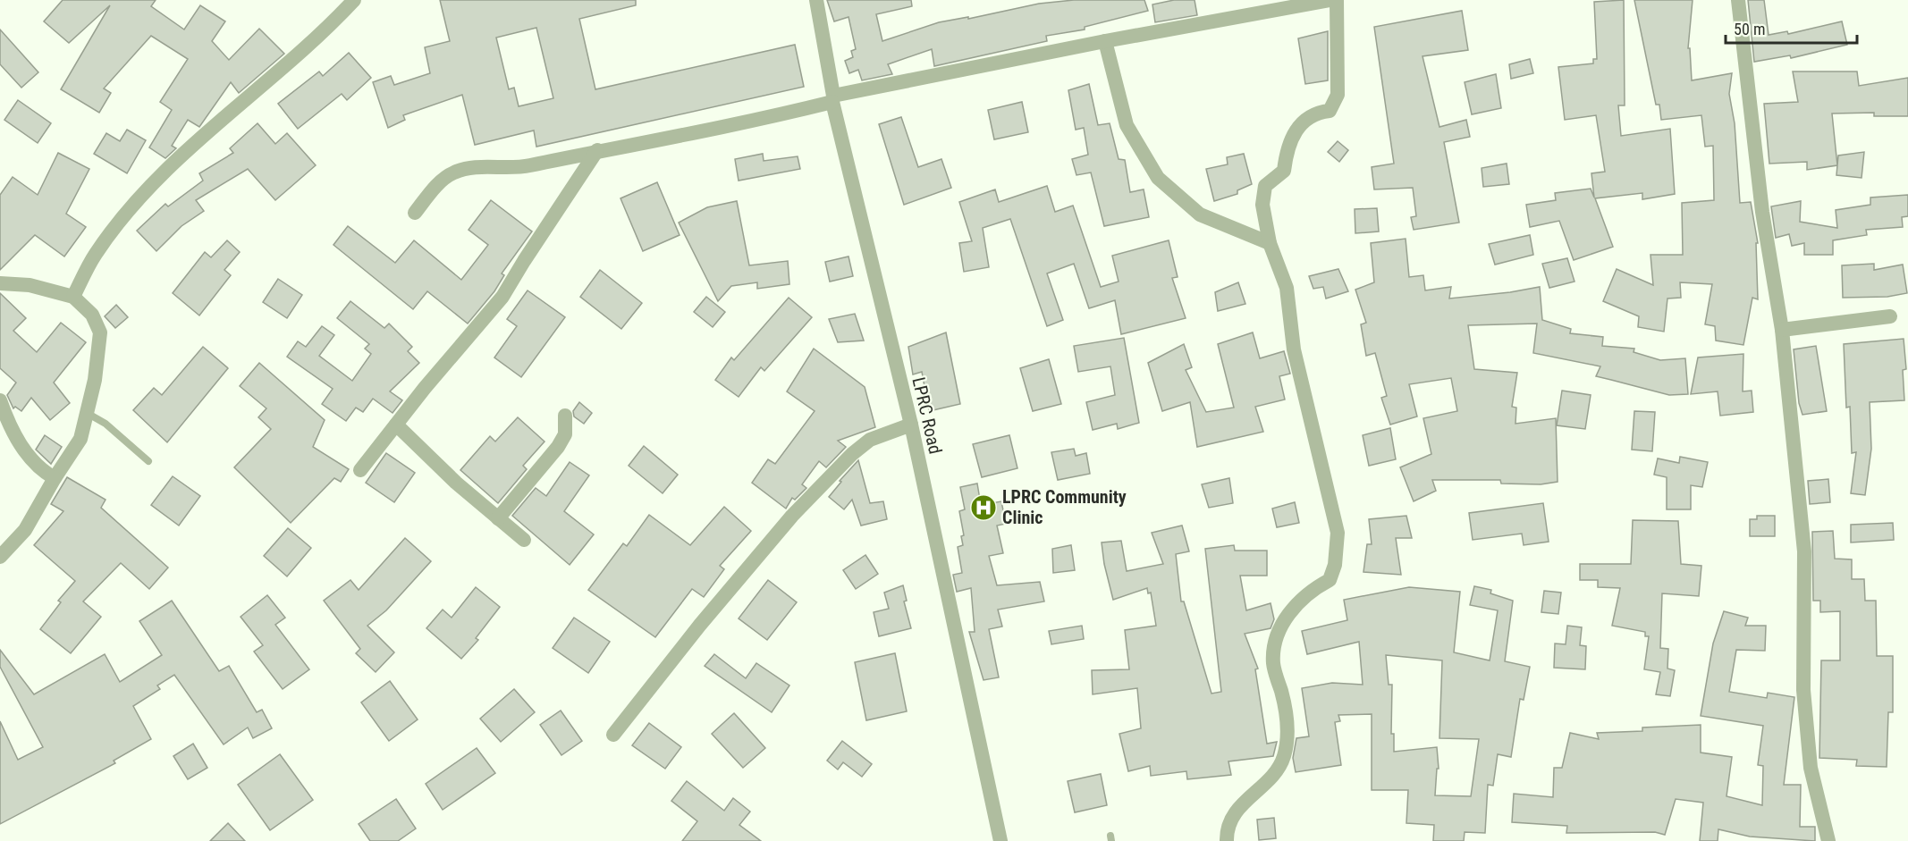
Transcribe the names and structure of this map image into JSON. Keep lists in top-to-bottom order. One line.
{"streets":{"street":["LPRC Road"]},"places":{"hospital":["LPRC Community Clinic"]},"scale_bar":"50 m"}
